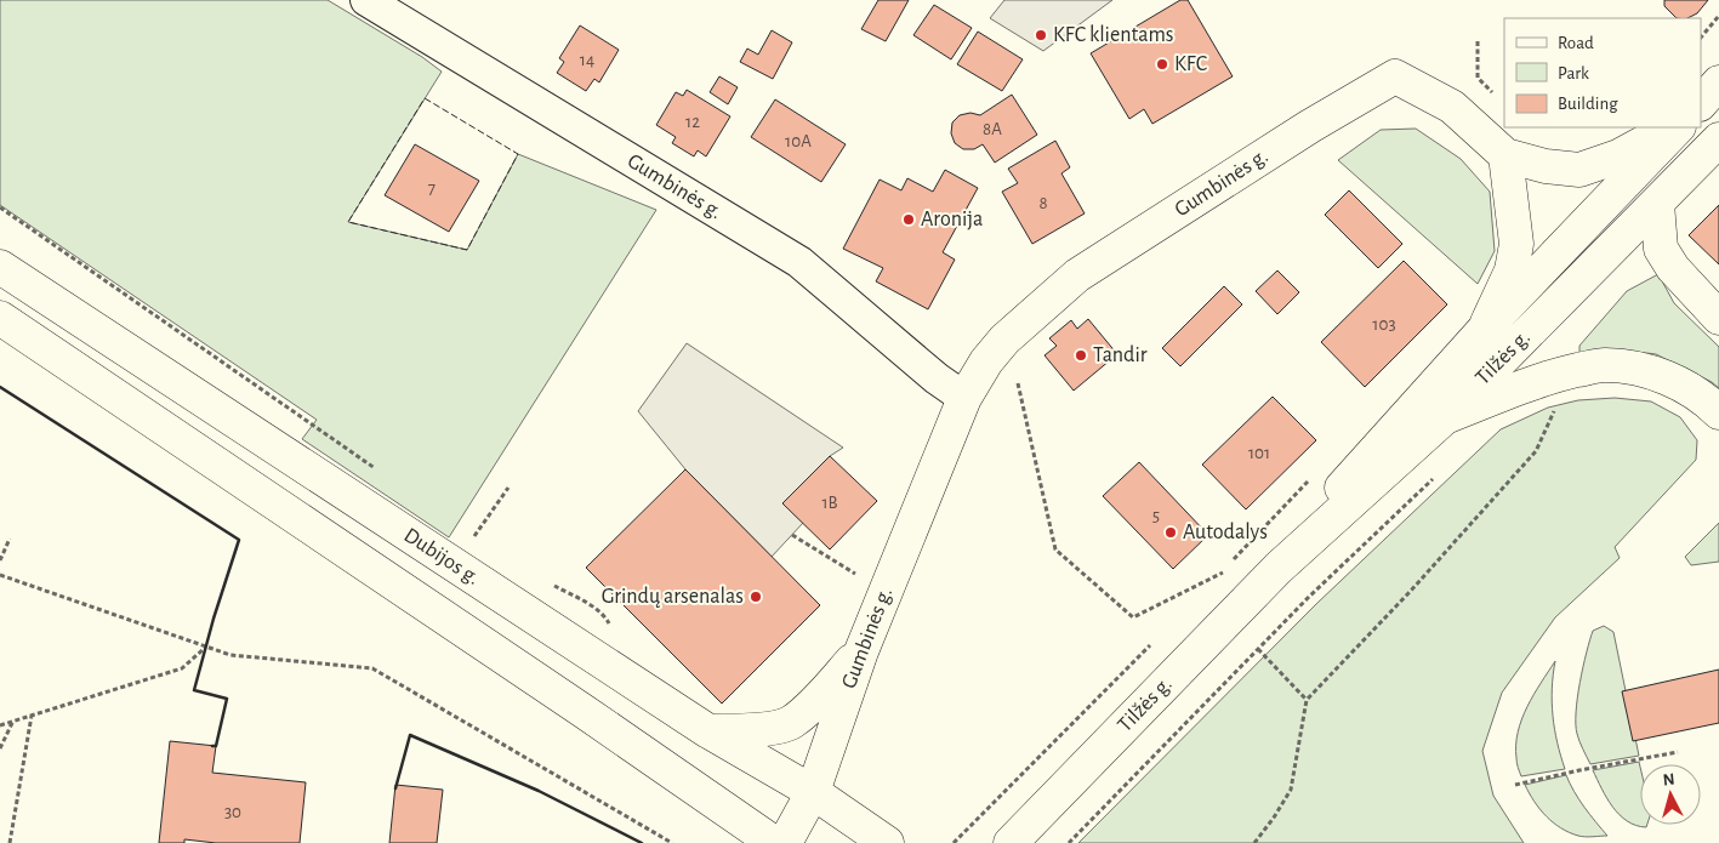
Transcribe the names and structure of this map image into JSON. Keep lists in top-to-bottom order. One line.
{"streets":{"main road":["Gumbinės g.","Tilžės g.","Dubijos g."]},"crossings":[["Gumbinės g.","Dubijos g."]],"places":["KFC klientams","KFC","Aronija","Tandir","Autodalys","Grindų arsenalas"],"house_numbers":["14","12","8A","10A","7","8","103","101","1B","5","30"],"legend":["Road","Park","Building"],"north":"top"}
